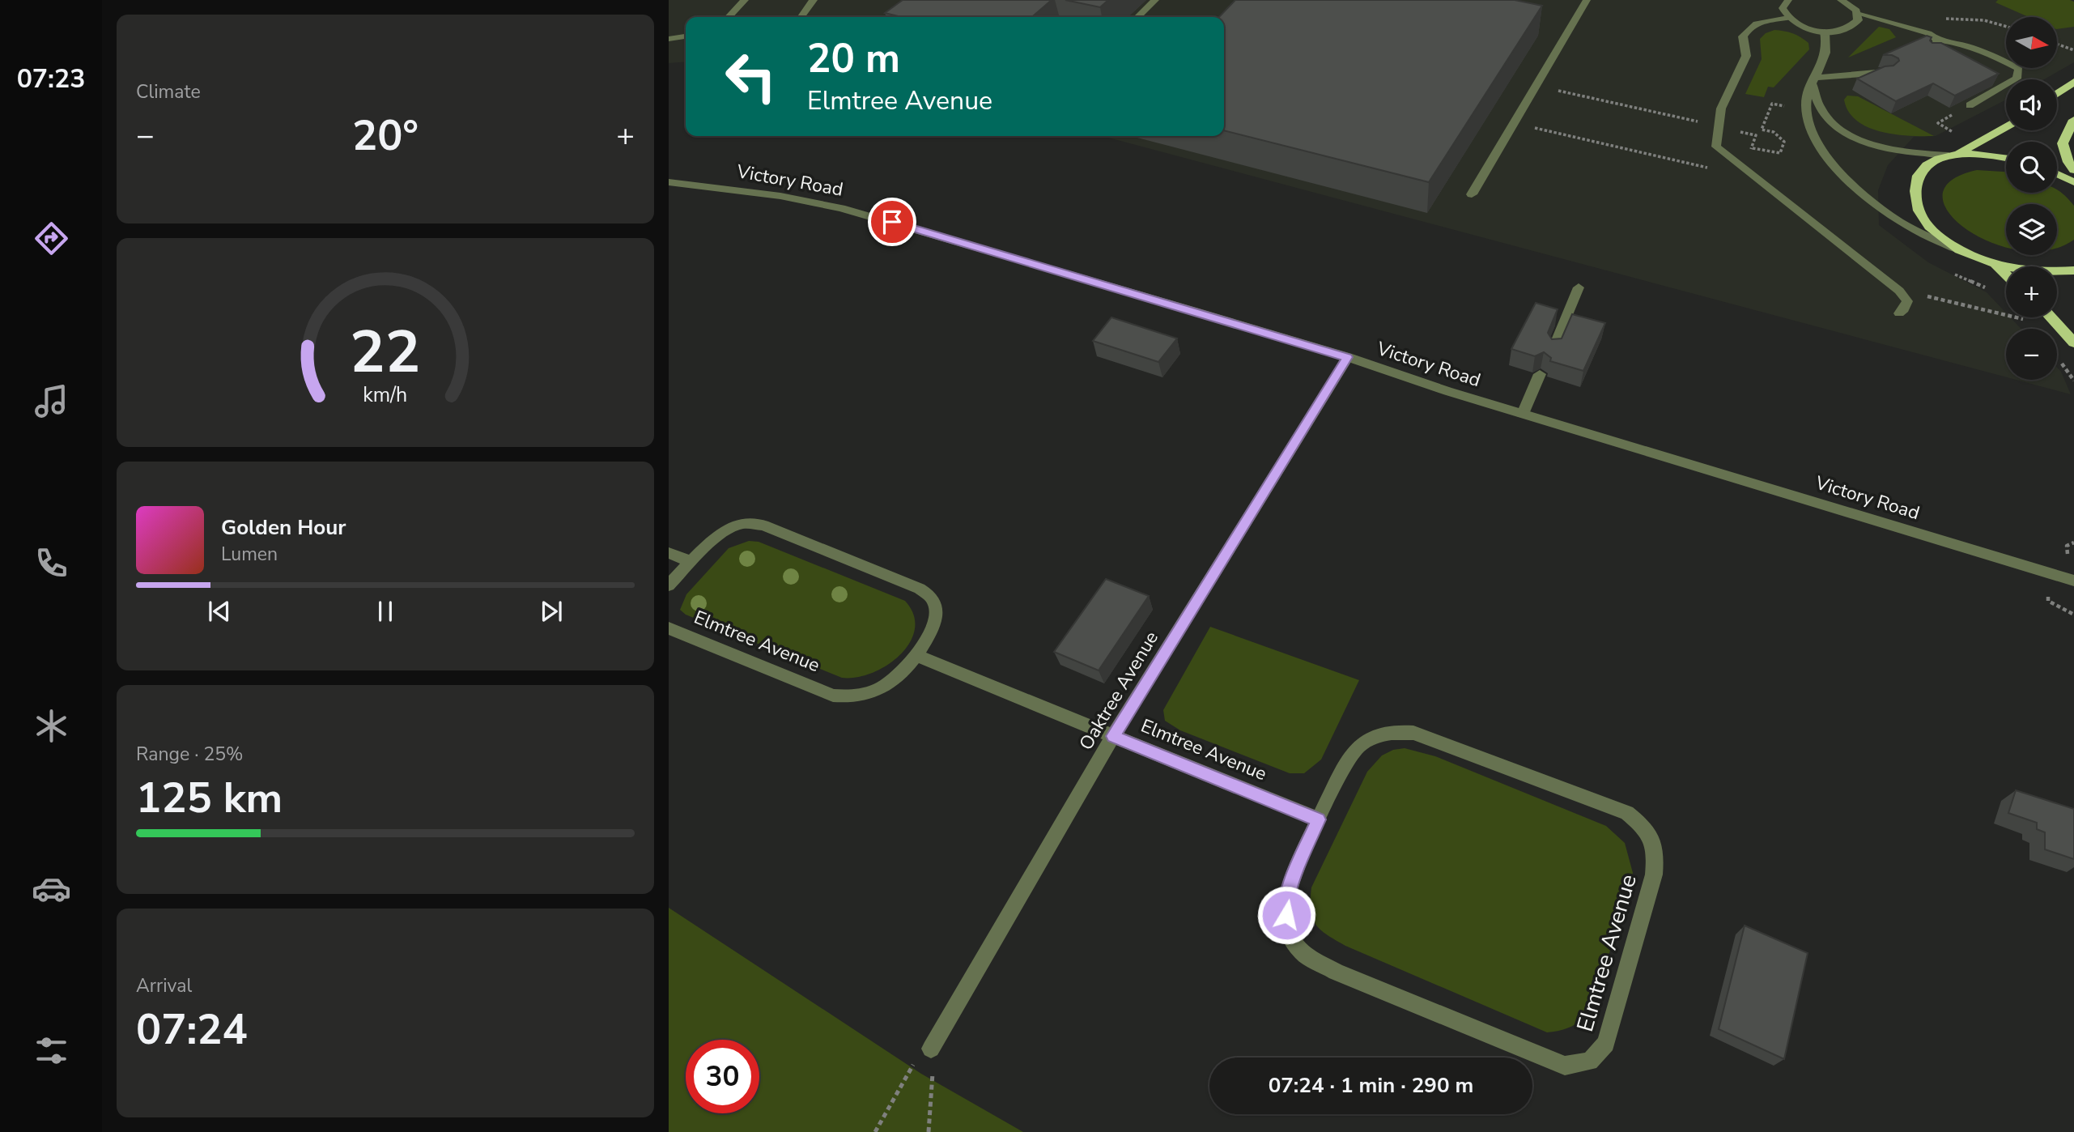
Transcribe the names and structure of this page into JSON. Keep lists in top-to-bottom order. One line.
{"streets":{"street":["Victory Road","Elmtree Avenue","Oaktree Avenue"]},"crossings":[["Victory Road","Oaktree Avenue"],["Elmtree Avenue","Oaktree Avenue"]],"north":"right","page":{"tabs":"07:23","tile":["Climate",["Range · 25%","125 km"],["Arrival","07:24"]],"map_buttons":["+","−"],"turn":["20 m","Elmtree Avenue"],"heat":["−","20°","+"],"song":["Golden Hour","Lumen"],"limit":"30","trip":"07:24 · 1 min · 290 m","gauge":["22","km/h"]}}
